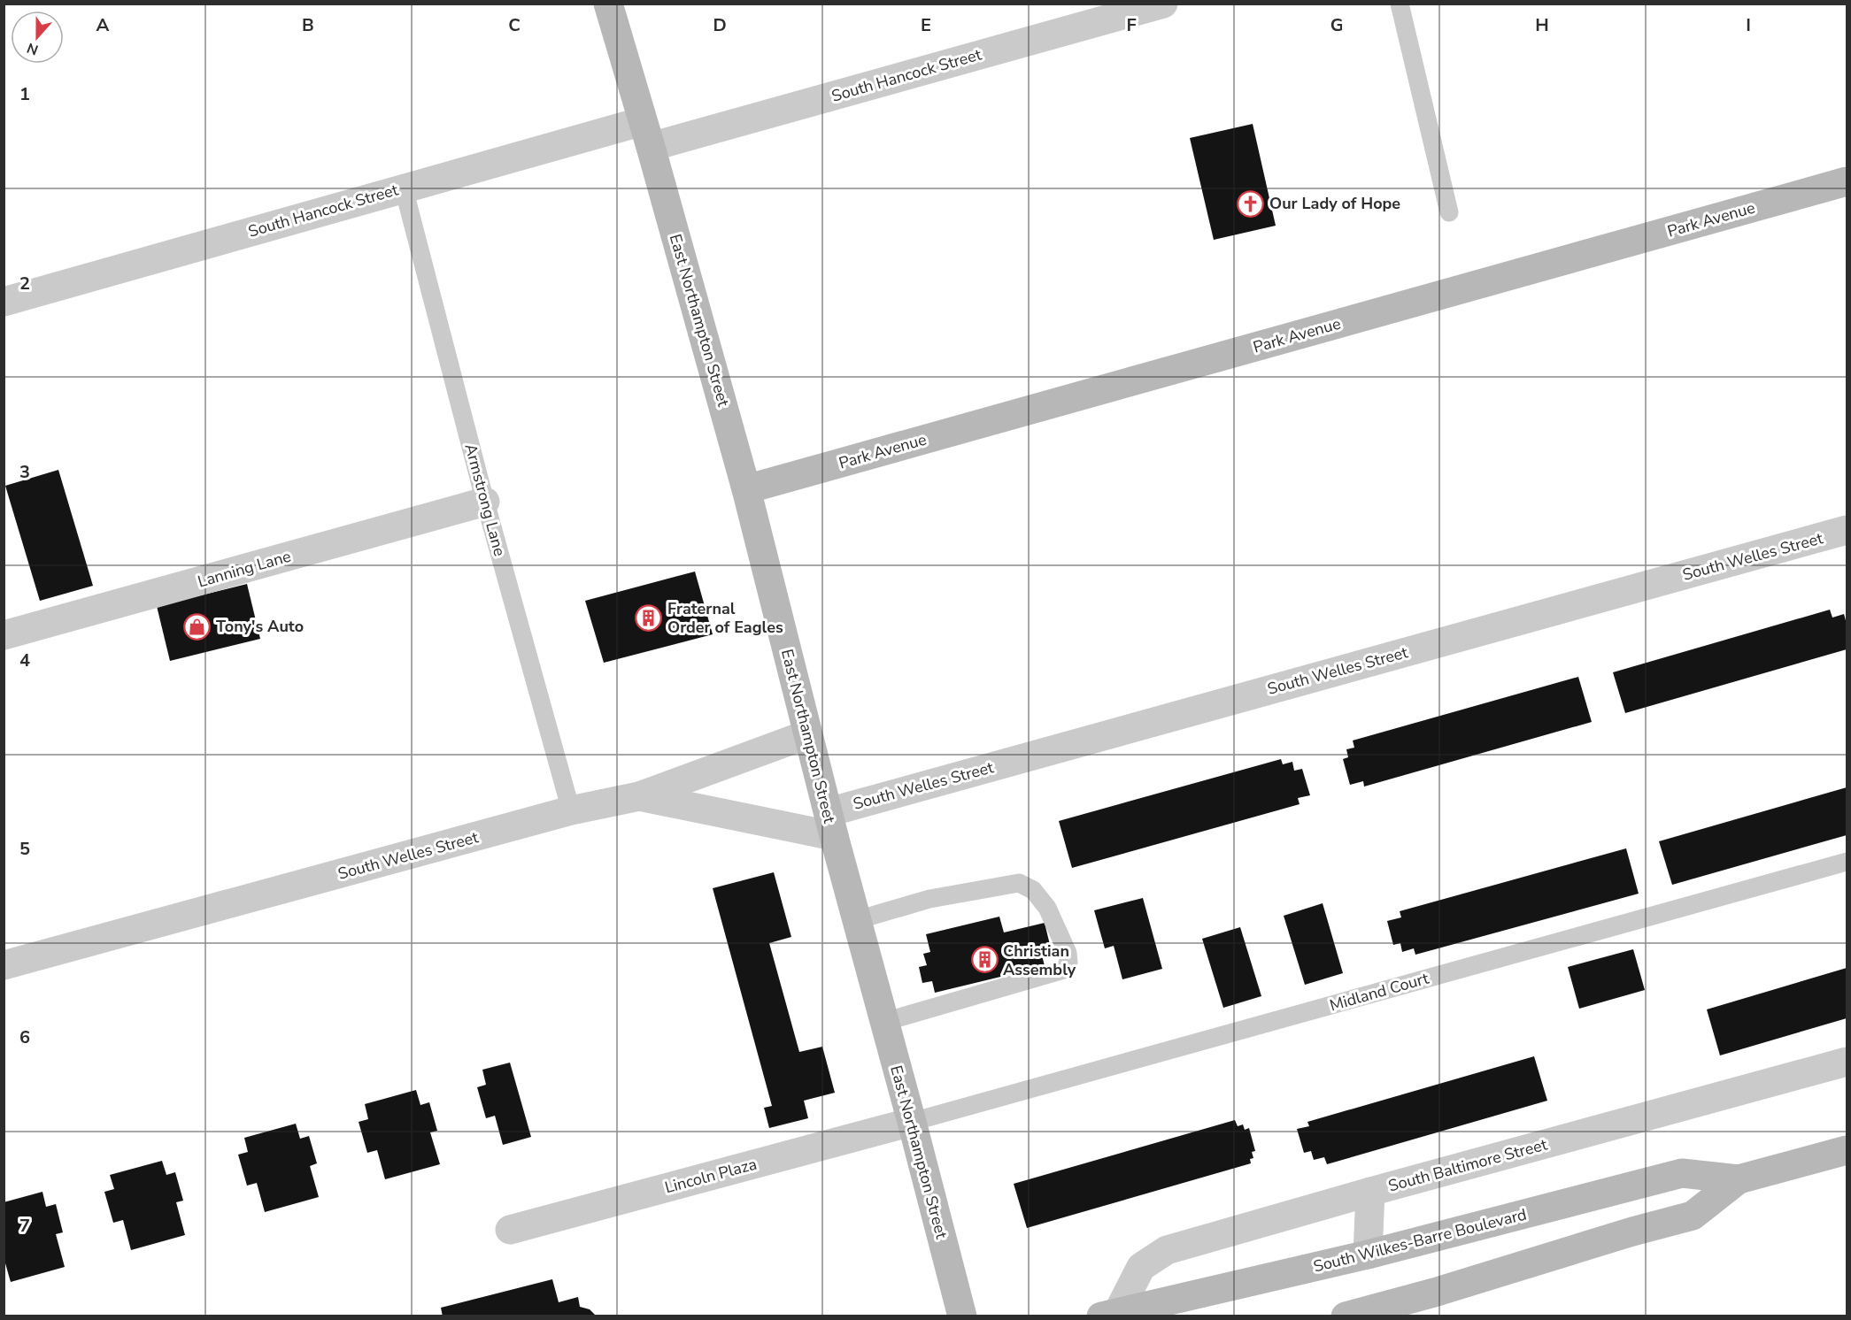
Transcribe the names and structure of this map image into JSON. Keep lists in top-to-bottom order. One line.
{"streets":{"main road":["Park Avenue","East Northampton Street","South Wilkes-Barre Boulevard"],"street":["South Hancock Street","South Welles Street","Lanning Lane","South Baltimore Street","Lincoln Plaza"],"lane":["Armstrong Lane","Midland Court"]},"crossings":[["South Hancock Street","East Northampton Street"],["South Hancock Street","Armstrong Lane"],["Park Avenue","East Northampton Street"],["East Northampton Street","South Welles Street"],["East Northampton Street","Midland Court"],["East Northampton Street","Lincoln Plaza"],["Armstrong Lane","South Welles Street"],["Armstrong Lane","Lanning Lane"],["Midland Court","Lincoln Plaza"],["South Baltimore Street","South Wilkes-Barre Boulevard"]],"places":{"church":["Our Lady of Hope"],"building":["Fraternal Order of Eagles","Christian Assembly"],"shop":["Tony's Auto"]},"north":"bottom","grid":{"columns":["A","B","C","D","E","F","G","H","I"],"rows":["1","2","3","4","5","6","7"]}}
